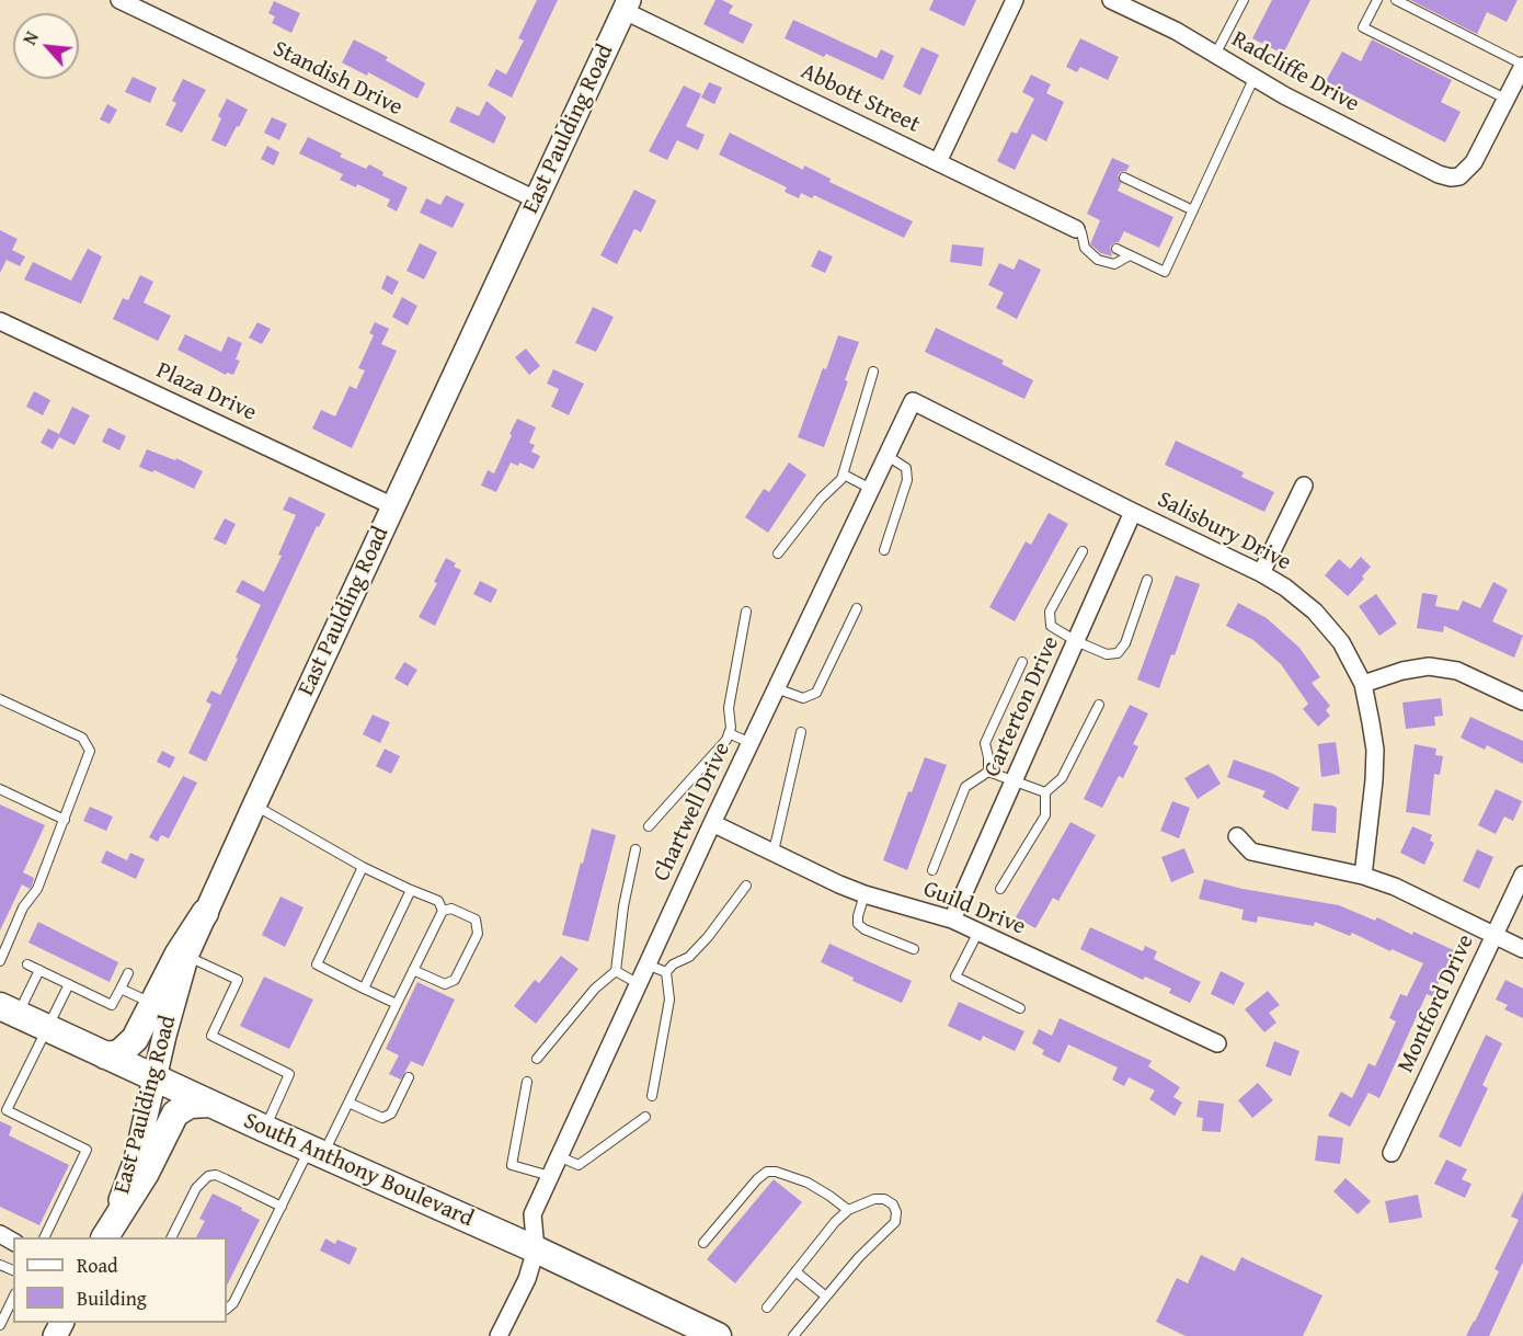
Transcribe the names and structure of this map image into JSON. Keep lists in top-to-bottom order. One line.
{"streets":{"main road":["East Paulding Road","South Anthony Boulevard"],"street":["Radcliffe Drive","Standish Drive","Abbott Street","Plaza Drive","Salisbury Drive","Carterton Drive","Chartwell Drive","Guild Drive","Montford Drive"]},"crossings":[["Standish Drive","East Paulding Road"],["Abbott Street","East Paulding Road"],["East Paulding Road","Plaza Drive"],["East Paulding Road","South Anthony Boulevard"],["Salisbury Drive","Carterton Drive"],["Salisbury Drive","Chartwell Drive"],["Carterton Drive","Guild Drive"],["Chartwell Drive","Guild Drive"],["Chartwell Drive","South Anthony Boulevard"]],"legend":["Road","Building"],"north":"top left"}
